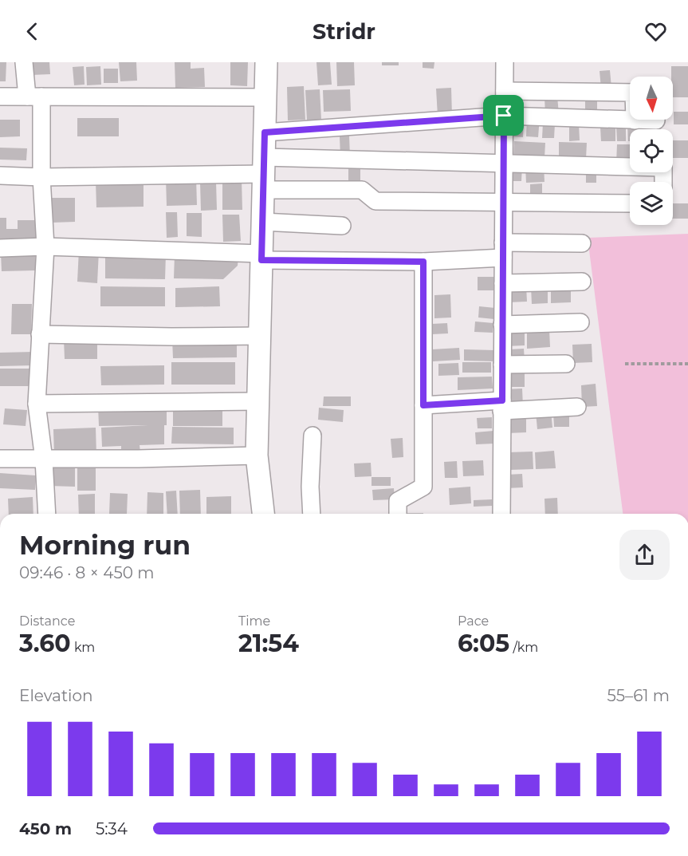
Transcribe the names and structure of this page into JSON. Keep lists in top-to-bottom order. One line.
{"north":"bottom","page":{"header":"Stridr","heading":["Morning run","09:46 · 8 × 450 m"],"stats":[["Distance","3.60 km"],["Time","21:54"],["Pace","6:05 /km"]],"chart":["Elevation","55–61 m"],"list":[{"name":"450 m","note":"5:34"}]}}
